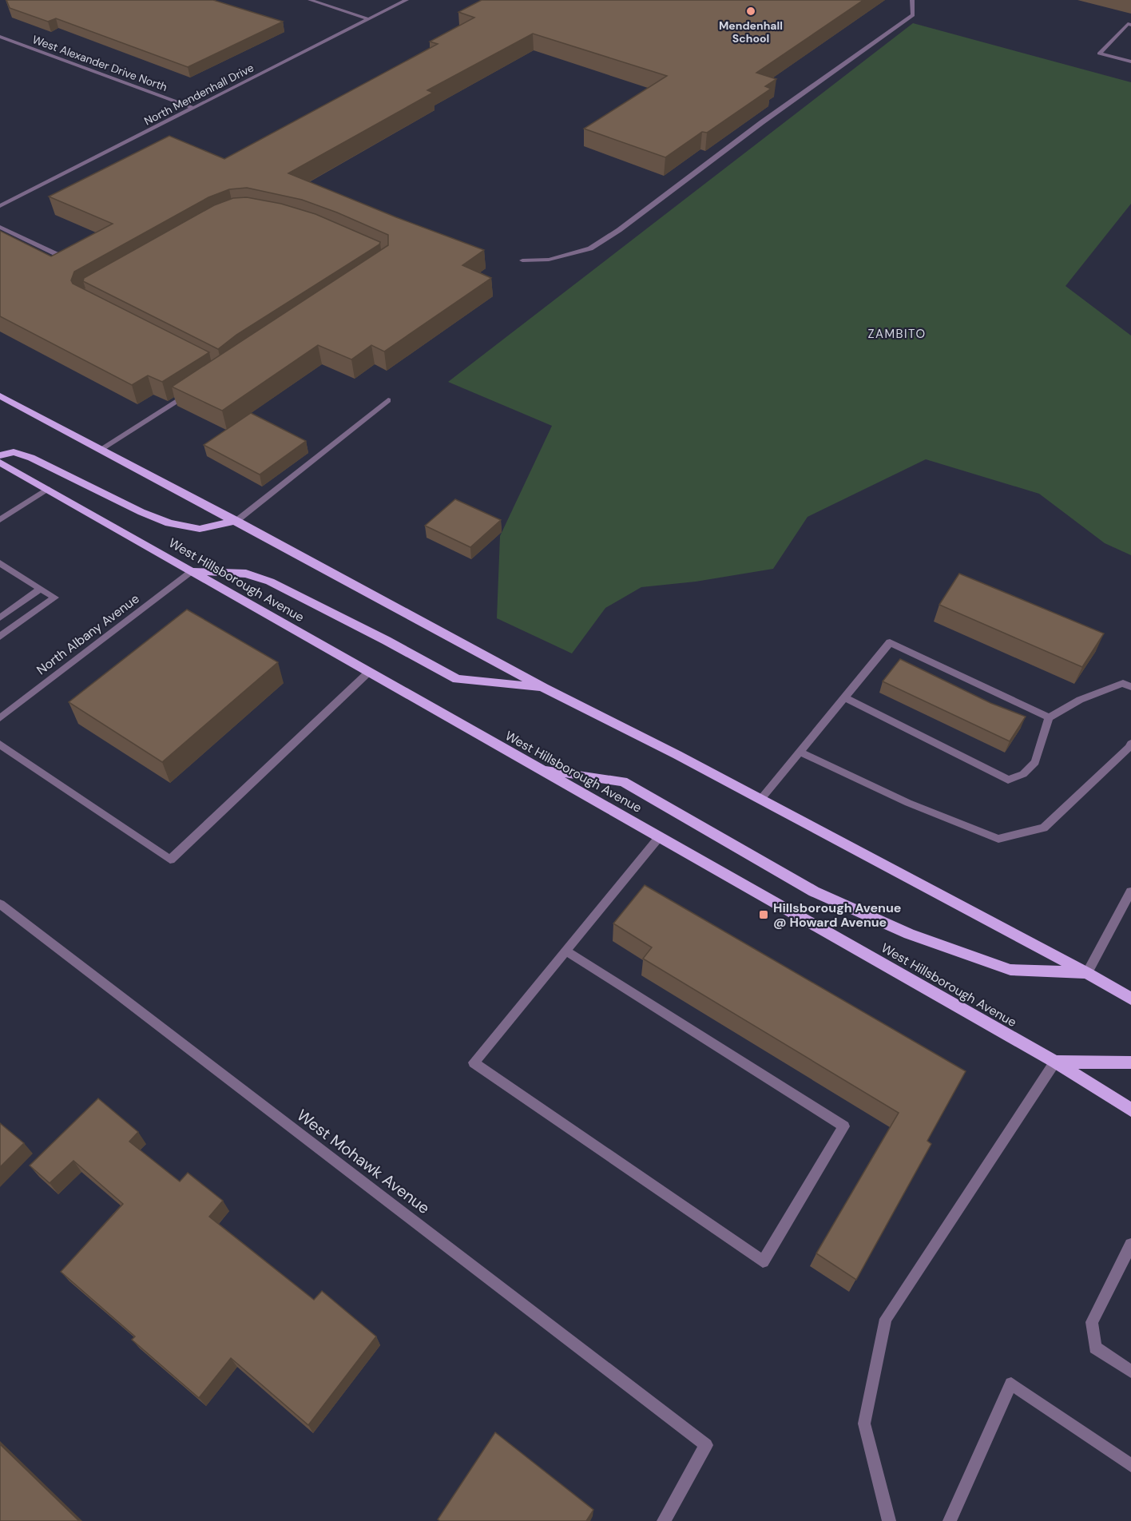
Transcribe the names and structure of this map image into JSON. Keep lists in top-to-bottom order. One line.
{"streets":{"main road":["West Hillsborough Avenue"],"street":["West Alexander Drive North","North Mendenhall Drive","North Albany Avenue","West Mohawk Avenue"]},"crossings":[["West Alexander Drive North","North Mendenhall Drive"],["West Hillsborough Avenue","North Albany Avenue"]],"districts":["ZAMBITO"],"places":{"other":["Mendenhall School"],"transit":["Hillsborough Avenue @ Howard Avenue"]}}
